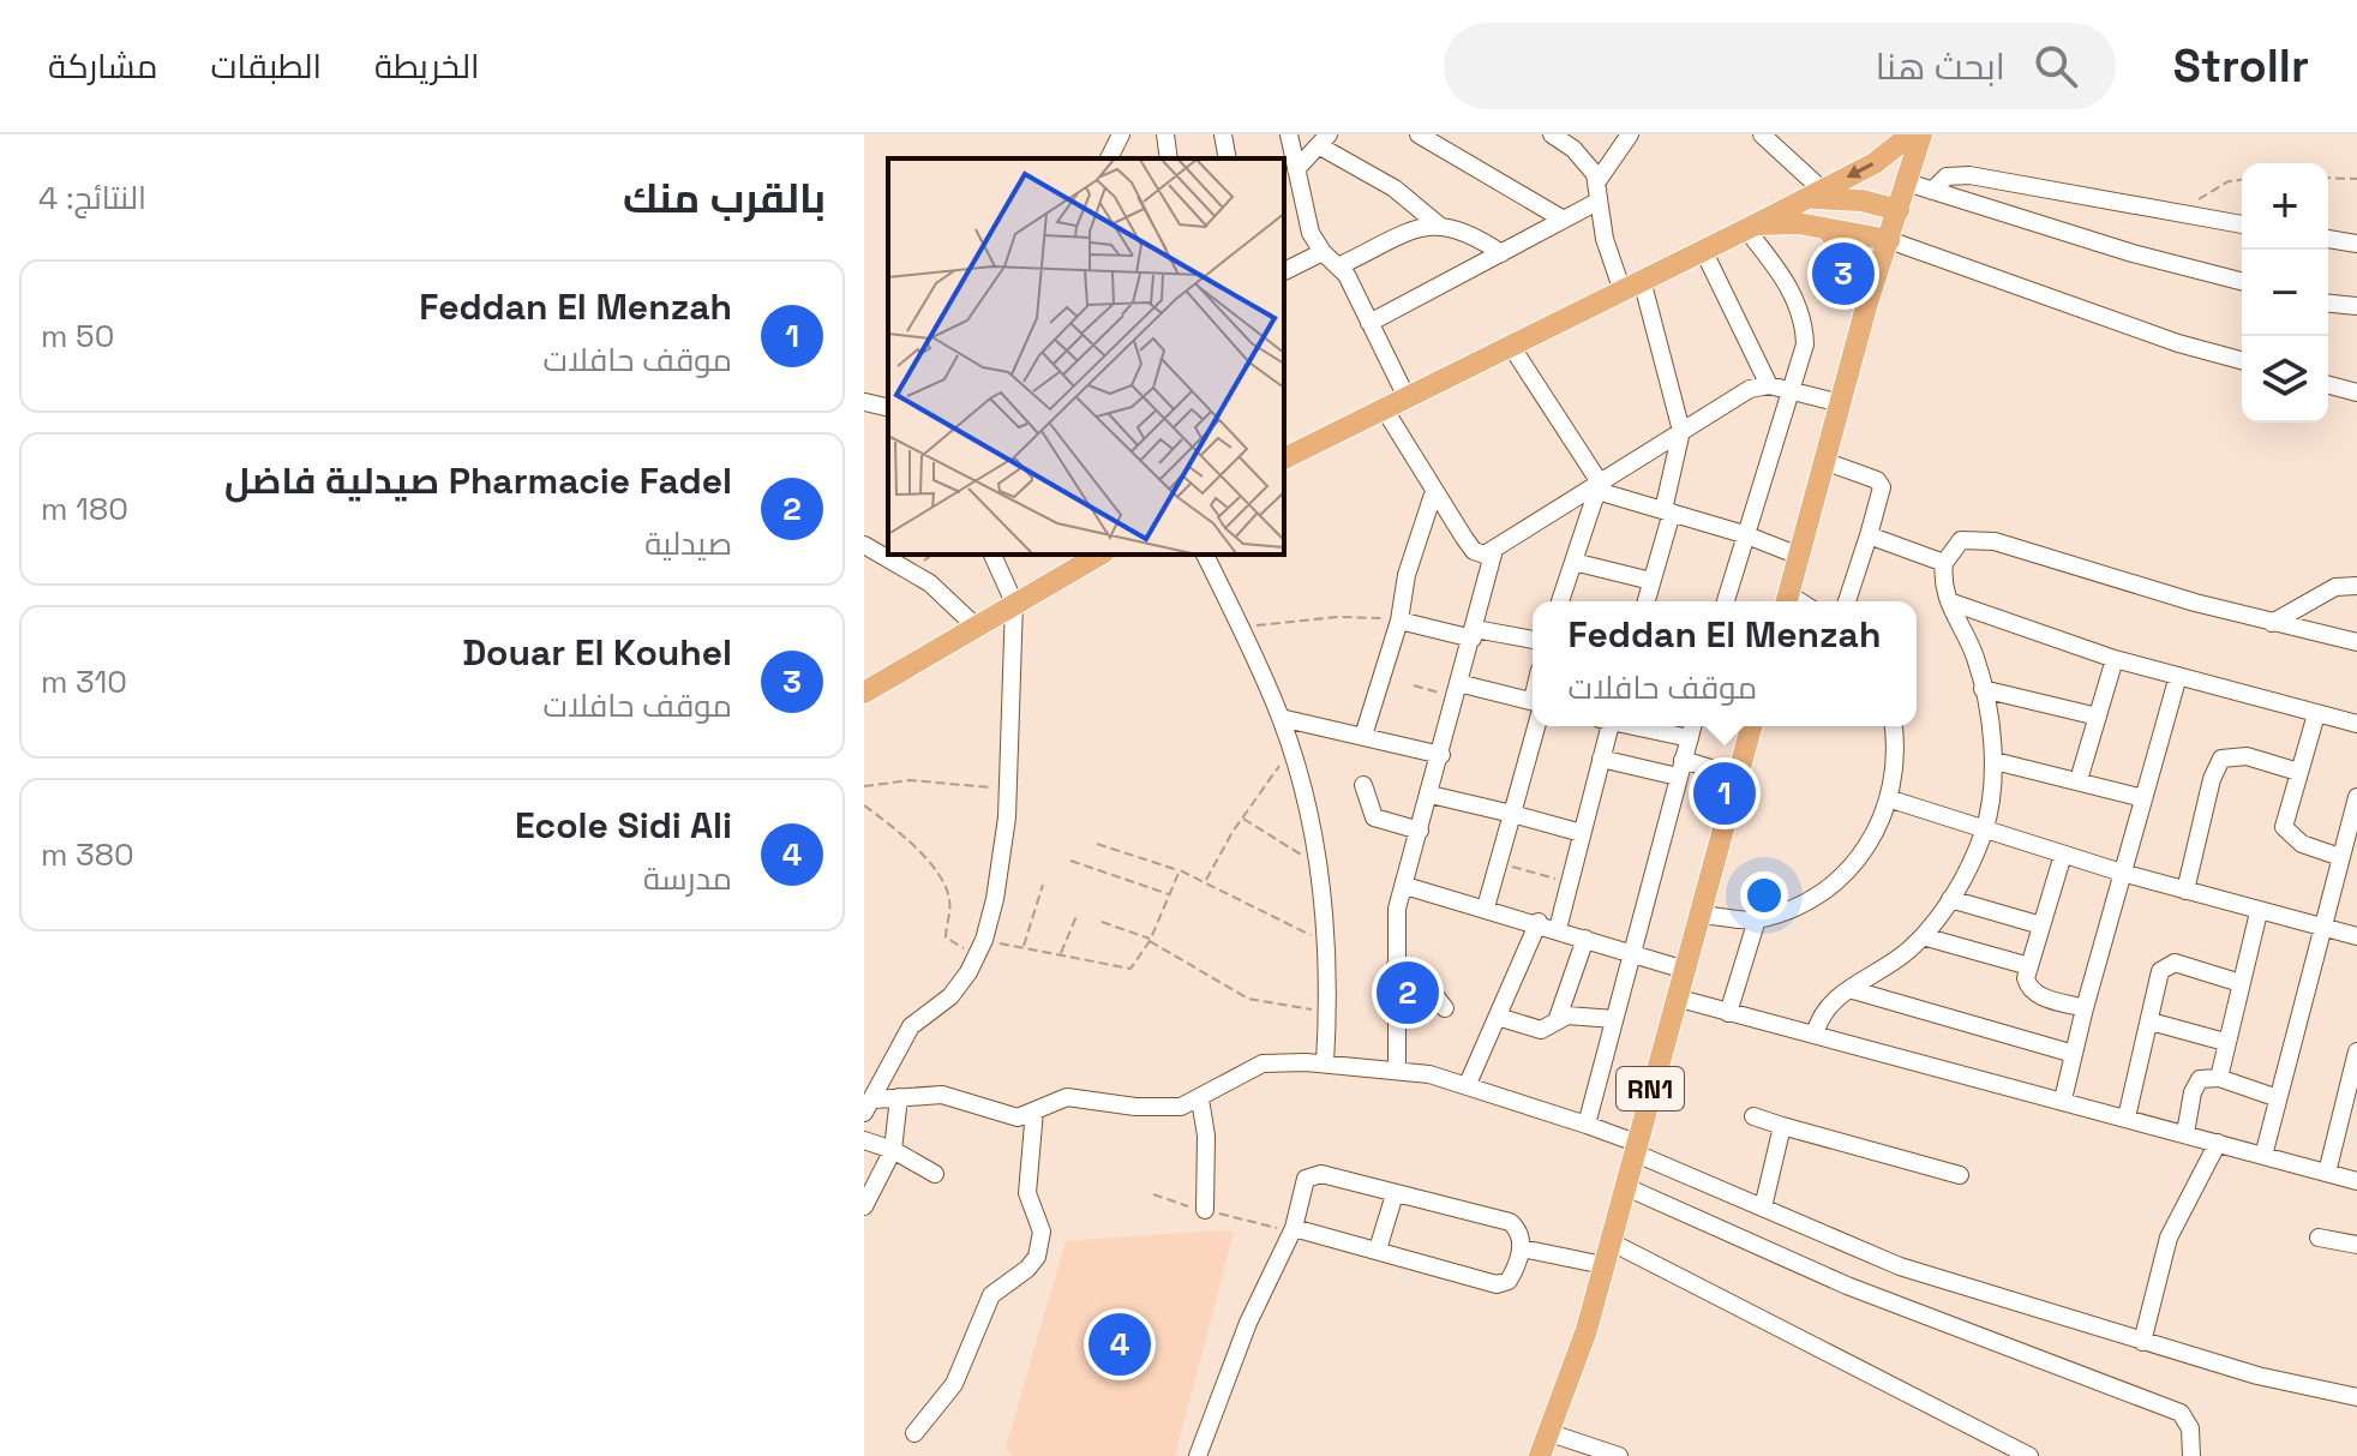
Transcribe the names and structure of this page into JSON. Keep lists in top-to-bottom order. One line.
{"streets":{"main road":["RN1"]},"page":{"header":"Strollr","search":"ابحث هنا","nav":["الخريطة","الطبقات","مشاركة"],"heading":["بالقرب منك","النتائج: 4"],"map_buttons":["+","−"],"pins":["3","1","2","4"],"list":[{"mark":"1","name":"Feddan El Menzah","note":"موقف حافلات","value":"50 m"},{"mark":"2","name":"Pharmacie Fadel صيدلية فاضل","note":"صيدلية","value":"180 m"},{"mark":"3","name":"Douar El Kouhel","note":"موقف حافلات","value":"310 m"},{"mark":"4","name":"Ecole Sidi Ali","note":"مدرسة","value":"380 m"}],"popup":["Feddan El Menzah","موقف حافلات"]}}
